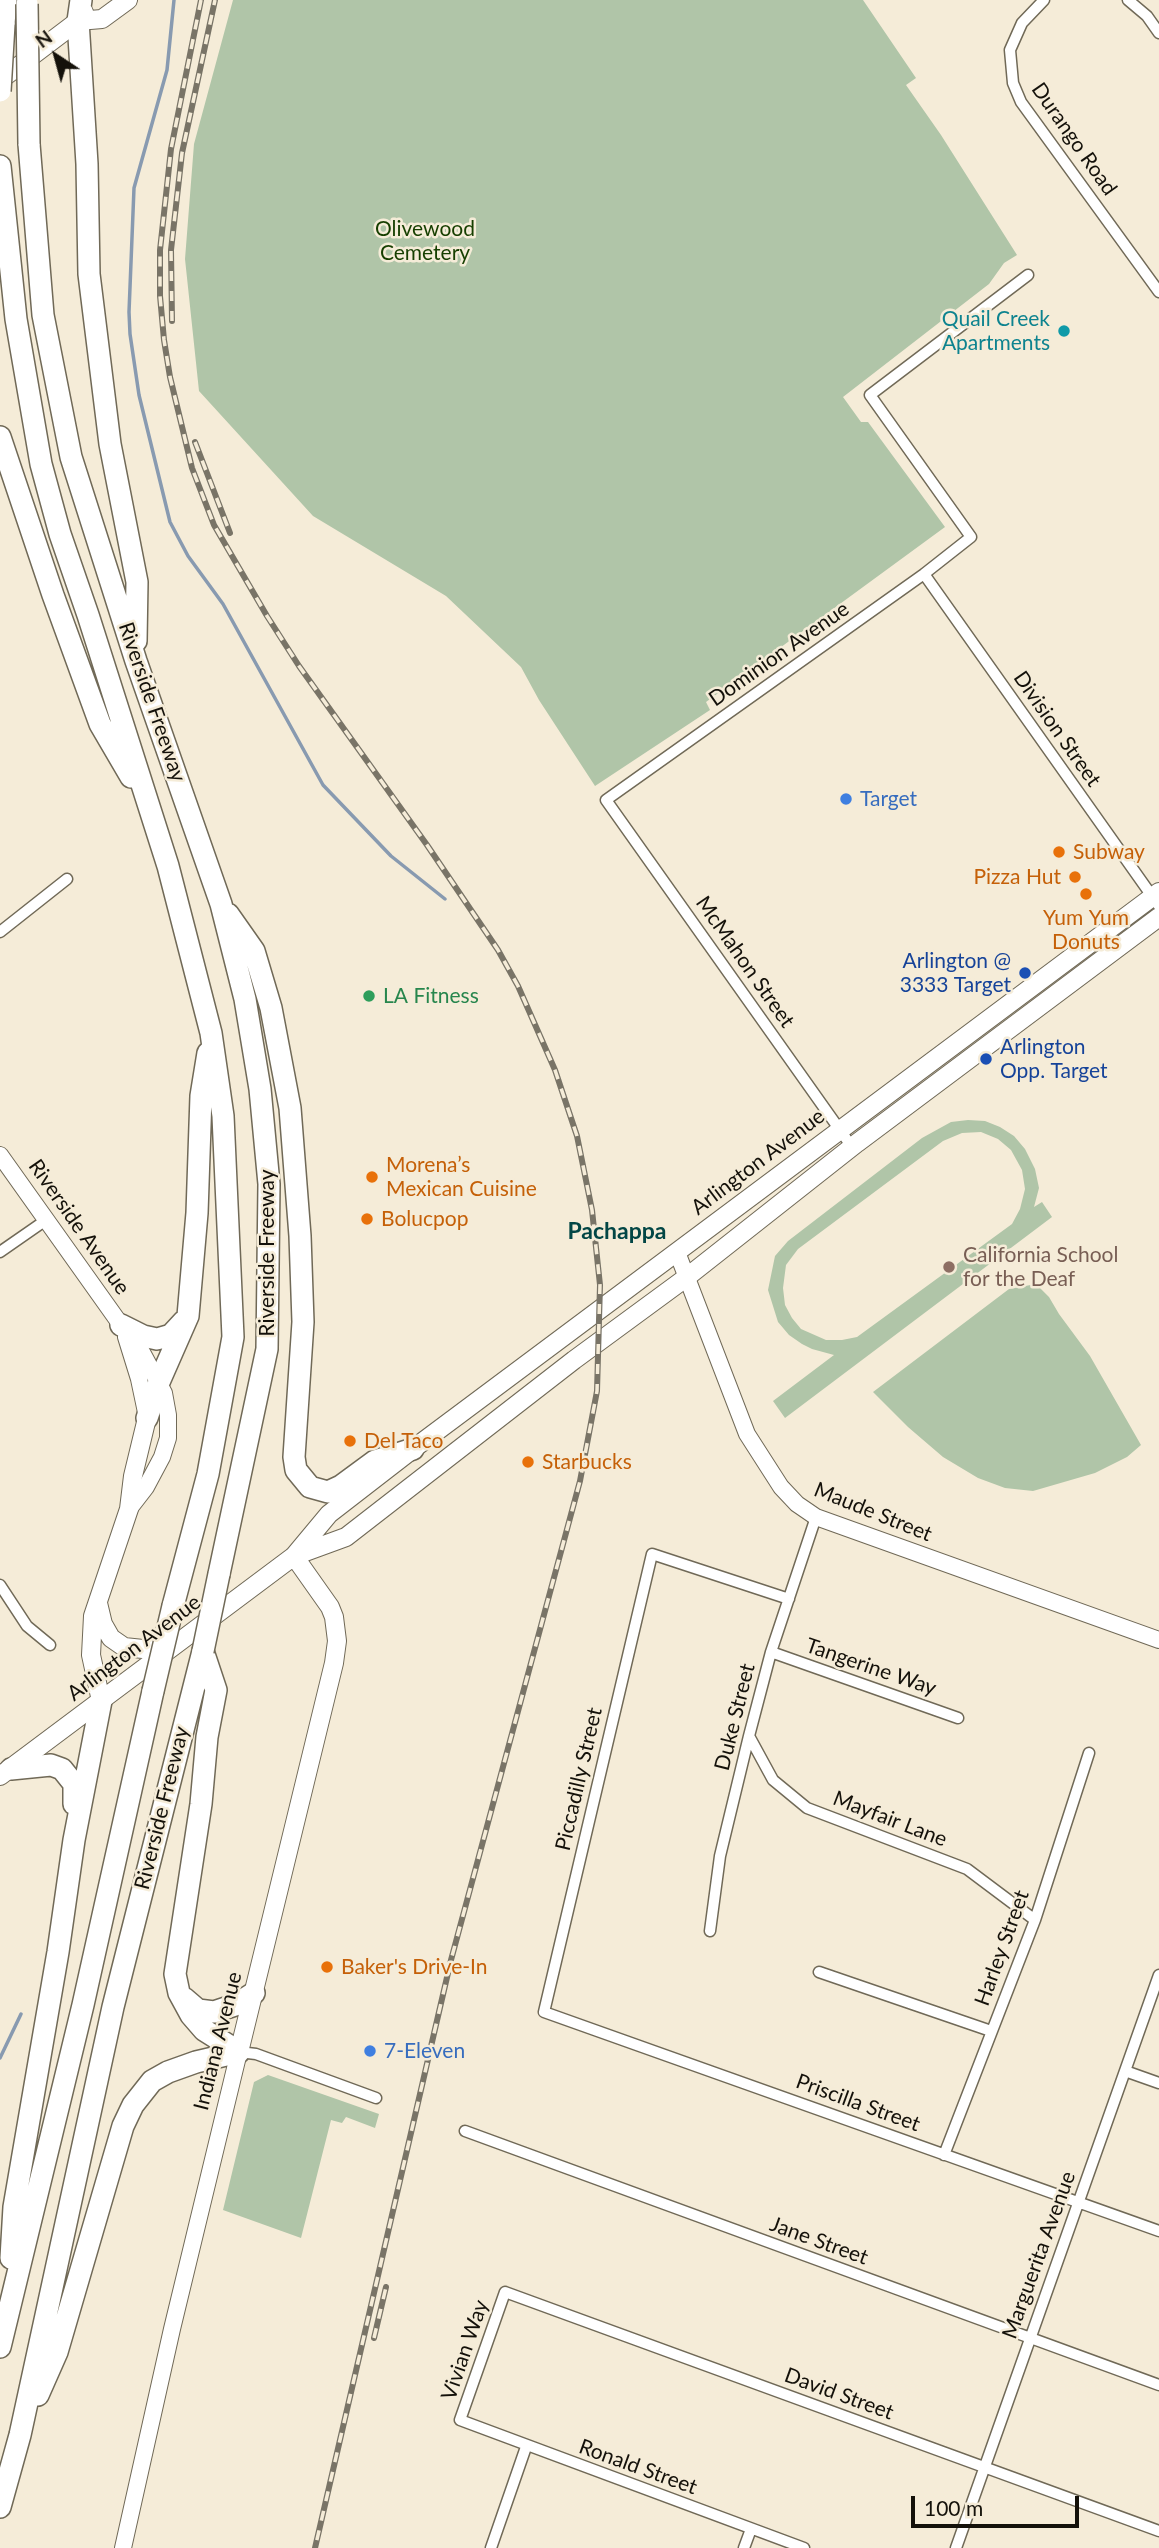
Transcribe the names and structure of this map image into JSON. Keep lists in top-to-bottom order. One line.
{"streets":{"highway":["Riverside Freeway"],"main road":["Arlington Avenue","Riverside Avenue","Maude Street","Indiana Avenue"],"street":["Durango Road","Dominion Avenue","Division Street","McMahon Street","Tangerine Way","Duke Street","Piccadilly Street","Mayfair Lane","Harley Street","Priscilla Street","Jane Street","Marguerita Avenue","Vivian Way","David Street","Ronald Street"]},"crossings":[["Dominion Avenue","Division Street"],["Dominion Avenue","McMahon Street"],["Division Street","Arlington Avenue"],["McMahon Street","Arlington Avenue"],["Arlington Avenue","Riverside Avenue"],["Arlington Avenue","Maude Street"],["Arlington Avenue","Indiana Avenue"],["Maude Street","Duke Street"],["Tangerine Way","Duke Street"],["Duke Street","Piccadilly Street"],["Duke Street","Mayfair Lane"],["Piccadilly Street","Priscilla Street"],["Mayfair Lane","Harley Street"],["Harley Street","Priscilla Street"],["Priscilla Street","Marguerita Avenue"],["Jane Street","Marguerita Avenue"],["Marguerita Avenue","David Street"],["Vivian Way","David Street"],["Vivian Way","Ronald Street"]],"districts":["Pachappa"],"parks":["Olivewood Cemetery"],"places":["Quail Creek Apartments","Target","Subway","Pizza Hut","Yum Yum Donuts","Arlington @ 3333 Target","LA Fitness","Arlington Opp. Target","Morena’s Mexican Cuisine","Bolucpop","California School for the Deaf","Del Taco","Starbucks","Baker's Drive-In","7-Eleven"],"scale_bar":"100 m","north":"top left"}
